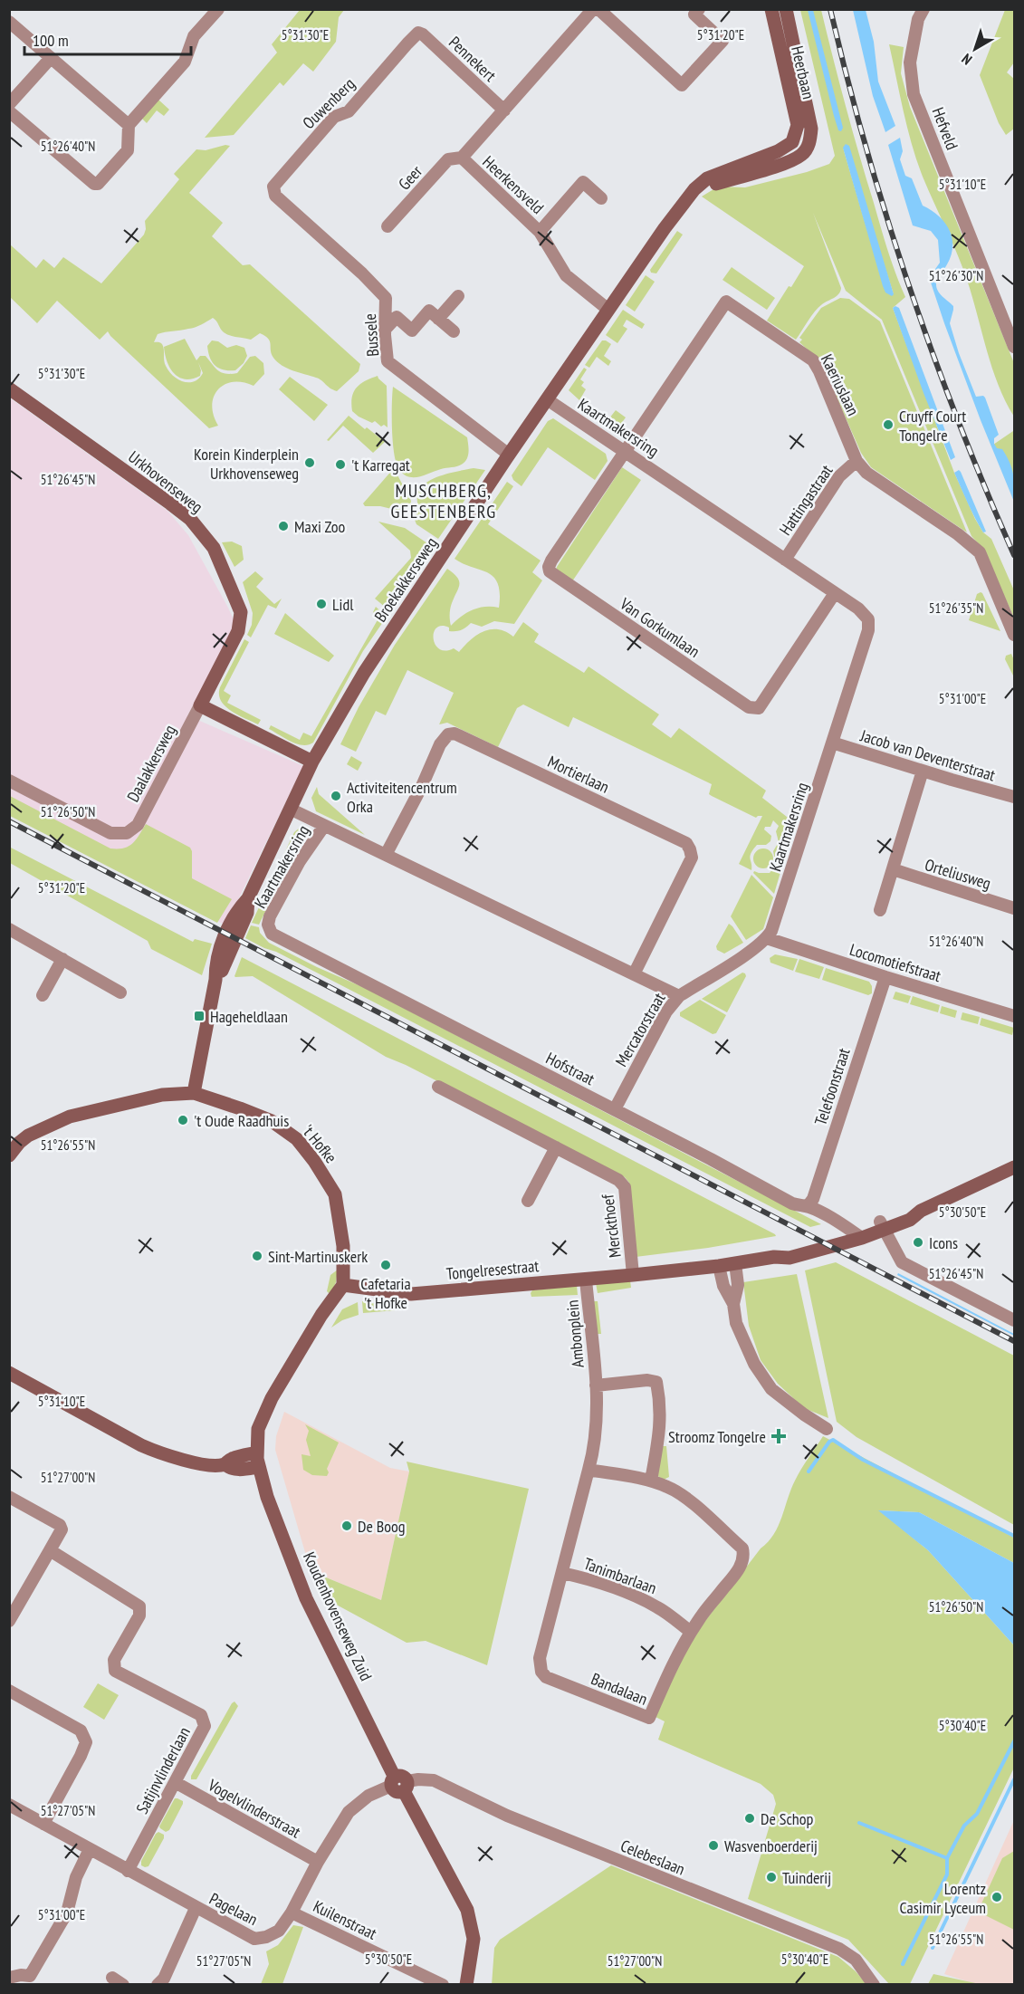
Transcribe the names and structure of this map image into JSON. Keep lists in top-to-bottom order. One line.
{"streets":{"street":["Pennekert","Heerbaan","Ouwenberg","Hefveld","Geer","Heerkensveld","Bussele","Kaeriuslaan","Kaartmakersring","Urkhovenseweg","Hattingastraat","Broekakkerseweg","Van Gorkumlaan","Jacob van Deventerstraat","Daalakkersweg","Mortierlaan","Orteliusweg","Locomotiefstraat","Mercatorstraat","Hofstraat","Telefoonstraat","'t Hofke","Merckthoef","Tongelresestraat","Ambonplein","Tanimbarlaan","Koudenhovenseweg Zuid","Bandalaan","Satijnvlinderlaan","Vogelvlinderstraat","Celebeslaan","Pagelaan","Kuilenstraat"]},"crossings":[["Pennekert","Ouwenberg"],["Pennekert","Heerkensveld"],["Heerbaan","Broekakkerseweg"],["Ouwenberg","Bussele"],["Geer","Heerkensveld"],["Heerkensveld","Broekakkerseweg"],["Bussele","Broekakkerseweg"],["Kaeriuslaan","Kaartmakersring"],["Kaeriuslaan","Hattingastraat"],["Kaeriuslaan","Van Gorkumlaan"],["Kaartmakersring","Hattingastraat"],["Kaartmakersring","Broekakkerseweg"],["Kaartmakersring","Van Gorkumlaan"],["Kaartmakersring","Jacob van Deventerstraat"],["Kaartmakersring","Mortierlaan"],["Kaartmakersring","Locomotiefstraat"],["Kaartmakersring","Mercatorstraat"],["Kaartmakersring","Hofstraat"],["Urkhovenseweg","Daalakkersweg"],["Broekakkerseweg","'t Hofke"],["Locomotiefstraat","Telefoonstraat"],["Mercatorstraat","Hofstraat"],["Hofstraat","Telefoonstraat"],["Hofstraat","Tongelresestraat"],["'t Hofke","Tongelresestraat"],["Merckthoef","Tongelresestraat"],["Tongelresestraat","Ambonplein"],["Ambonplein","Bandalaan"],["Tanimbarlaan","Bandalaan"],["Koudenhovenseweg Zuid","Celebeslaan"],["Koudenhovenseweg Zuid","Pagelaan"],["Satijnvlinderlaan","Vogelvlinderstraat"],["Satijnvlinderlaan","Pagelaan"],["Vogelvlinderstraat","Pagelaan"],["Celebeslaan","Pagelaan"],["Pagelaan","Kuilenstraat"]],"districts":["MUSCHBERG, GEESTENBERG"],"places":{"other":["Cruyff Court Tongelre","Korein Kinderplein Urkhovenseweg","'t Karregat","Maxi Zoo","Lidl","Activiteitencentrum Orka","'t Oude Raadhuis","Icons","Sint-Martinuskerk","Cafetaria 't Hofke","De Boog","De Schop","Wasvenboerderij","Tuinderij","Lorentz Casimir Lyceum"],"transit":["Hageheldlaan"],"health":["Stroomz Tongelre"]},"scale_bar":"100 m","north":"bottom left","coordinates":["5°31'30\"E","5°31'20\"E","51°26'40\"N","5°31'10\"E","51°26'30\"N","51°26'45\"N","51°26'35\"N","5°31'00\"E","51°26'50\"N","51°26'55\"N","5°30'50\"E","51°27'00\"N","5°30'40\"E","51°27'05\"N"]}
